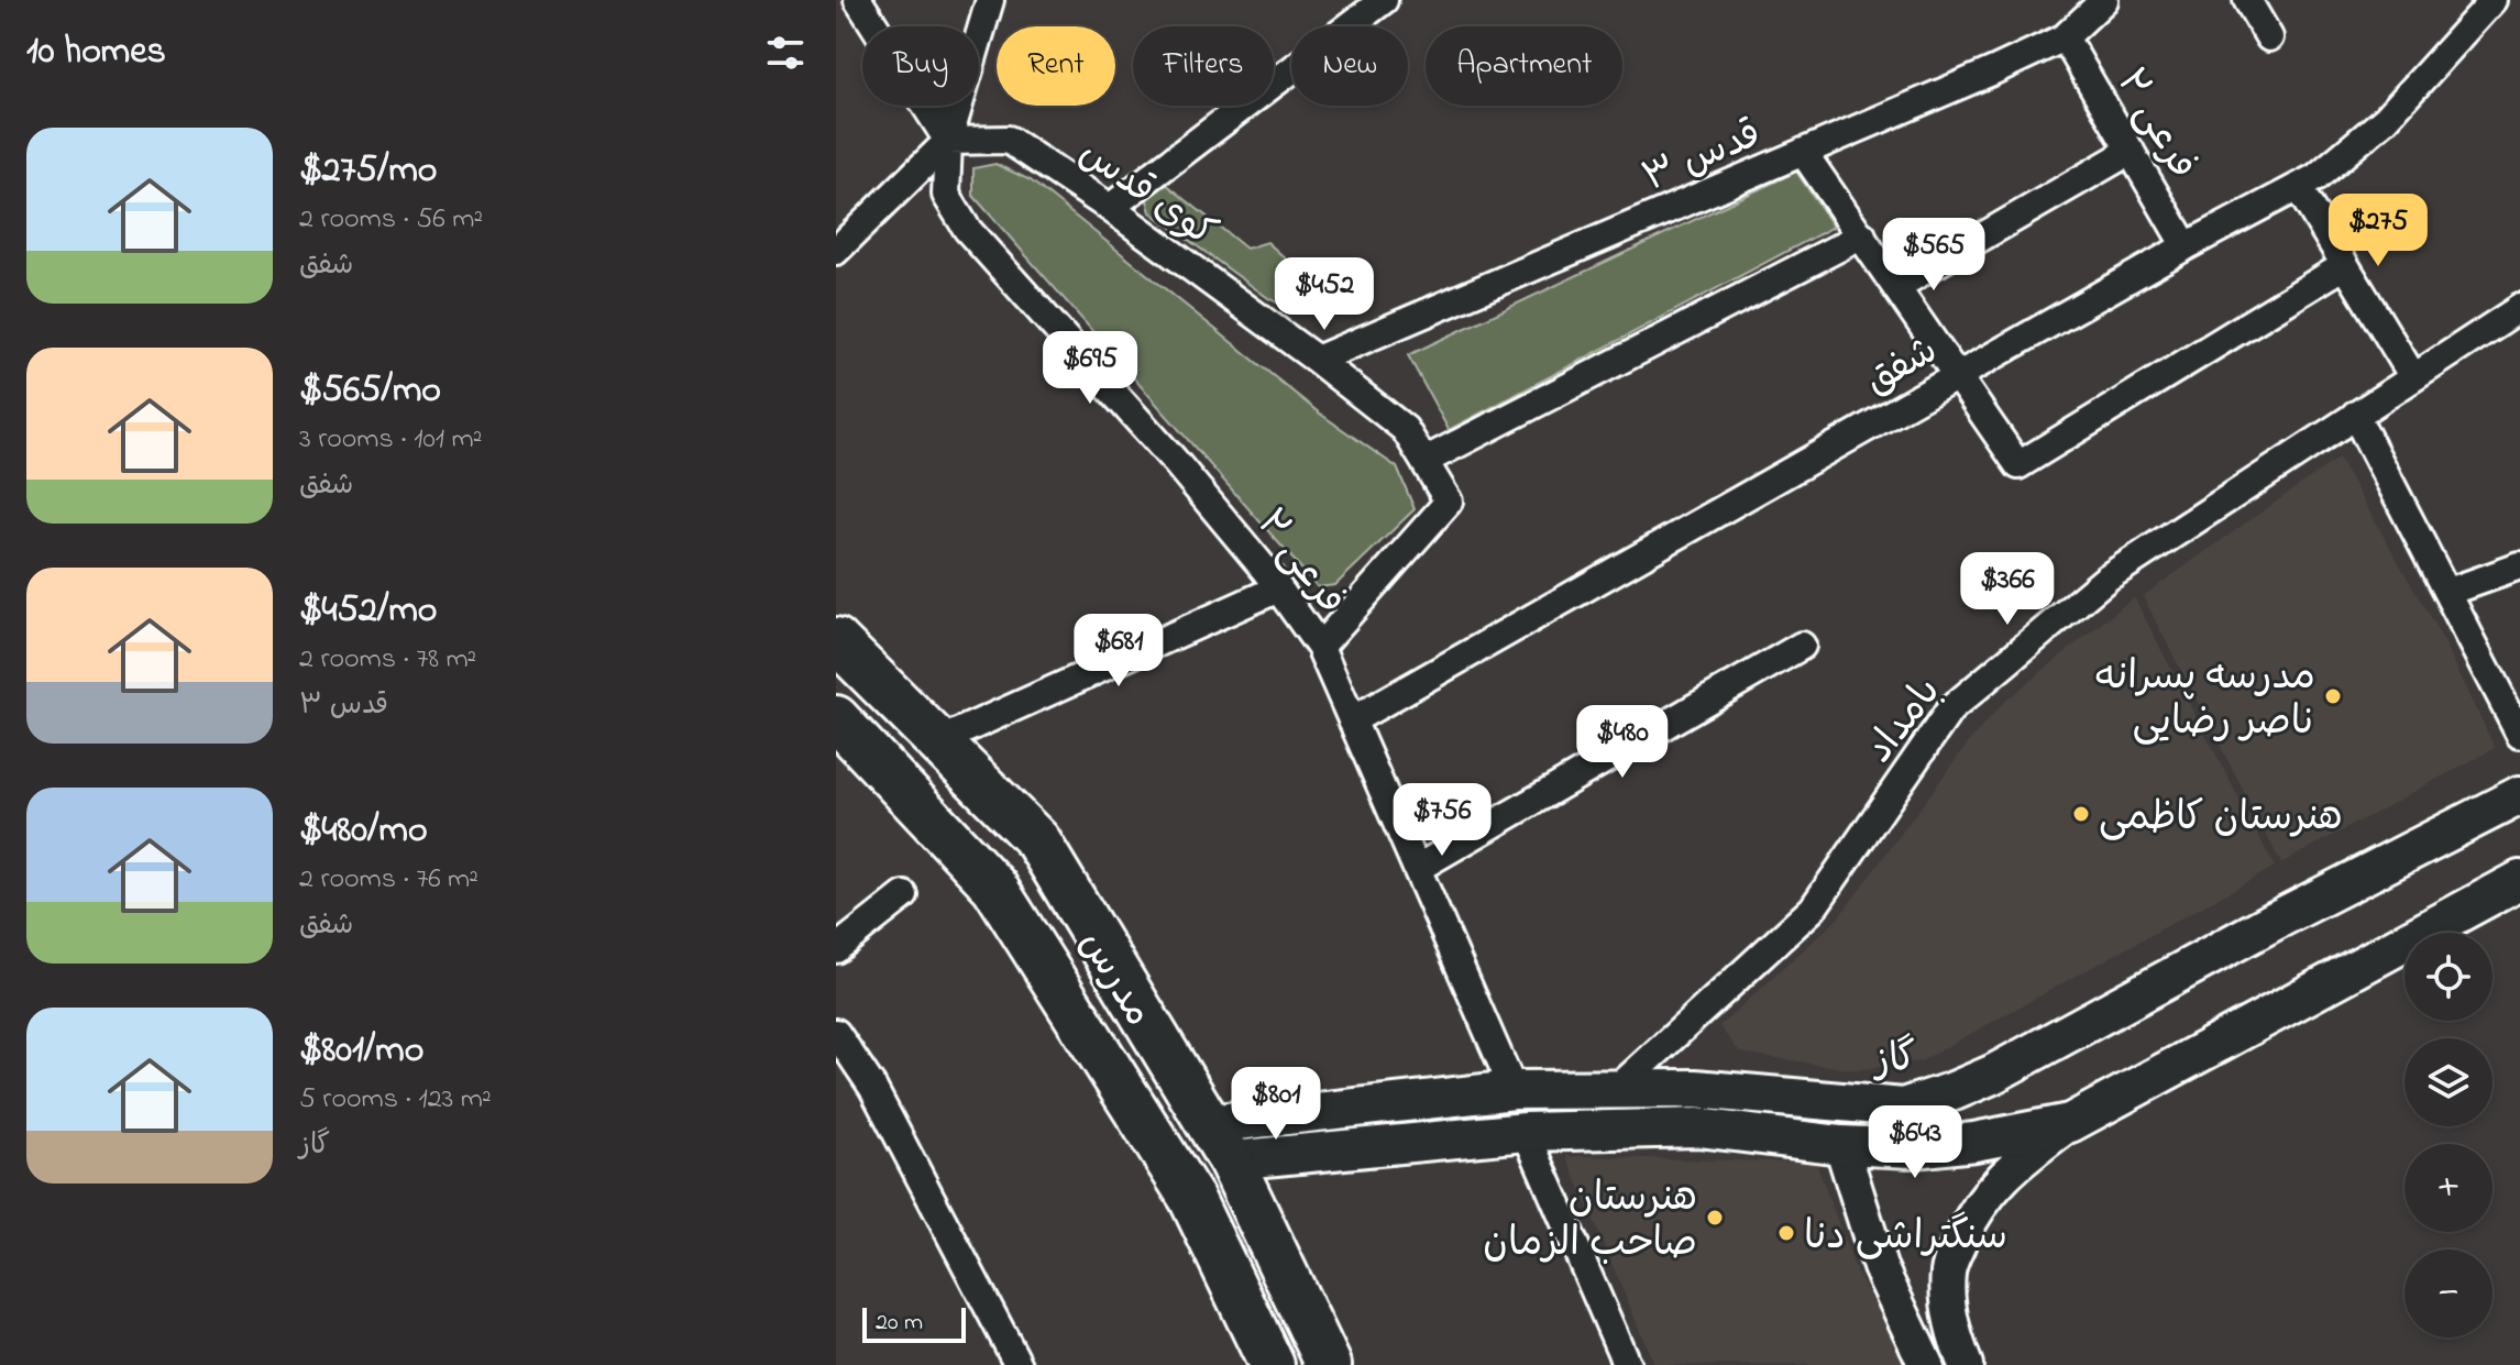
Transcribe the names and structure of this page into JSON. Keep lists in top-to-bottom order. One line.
{"streets":{"main road":["مدرس","گاز"],"street":["فرعی ۲","قدس ۳","کوی قدس","شفق","بامداد"]},"crossings":[["فرعی ۲","قدس ۳"],["فرعی ۲","کوی قدس"],["فرعی ۲","شفق"],["فرعی ۲","گاز"],["قدس ۳","کوی قدس"],["بامداد","گاز"],["مدرس","گاز"]],"places":["مدرسه پسرانه ناصر رضایی","هنرستان کاظمی","هنرستان صاحب الزمان","سنگتراشی دنا"],"scale_bar":"20 m","page":{"heading":"10 homes","chip":["Buy","Rent","Filters","New","Apartment"],"list":[{"name":"$275/mo","note":"2 rooms · 56 m² · شفق"},{"name":"$565/mo","note":"3 rooms · 101 m² · شفق"},{"name":"$452/mo","note":"2 rooms · 78 m² · قدس ۳"},{"name":"$480/mo","note":"2 rooms · 76 m² · شفق"},{"name":"$801/mo","note":"5 rooms · 123 m² · گاز"}],"price":["$275","$565","$452","$695","$366","$681","$480","$756","$801","$643"],"map_buttons":["+","−"],"scale":"20 m"}}
